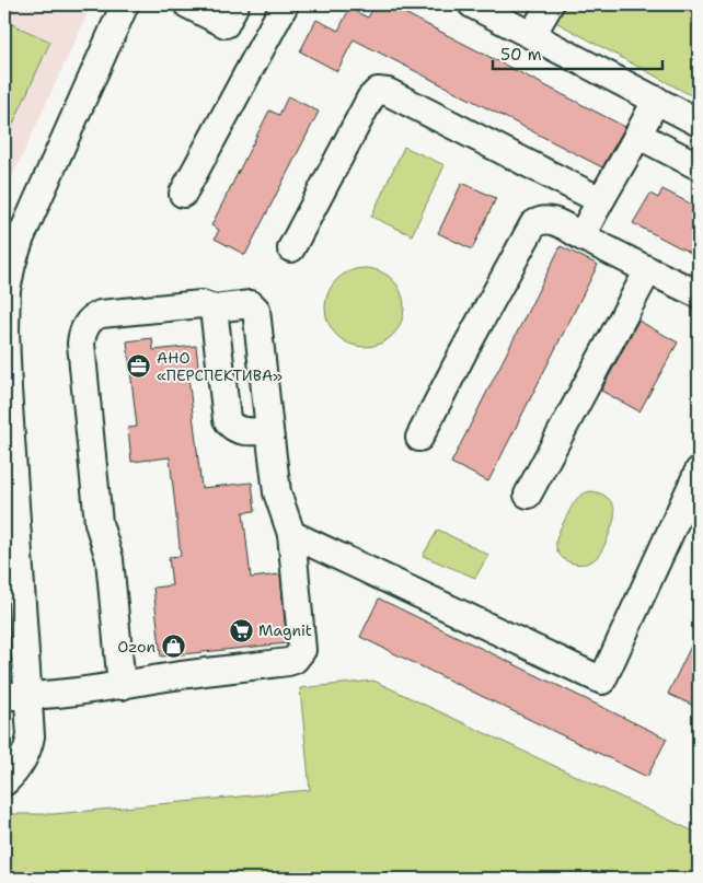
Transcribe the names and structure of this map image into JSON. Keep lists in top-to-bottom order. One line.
{"places":{"office":["АНО «ПЕРСПЕКТИВА»"],"supermarket":["Magnit"],"shop":["Ozon"]},"scale_bar":"50 m"}
